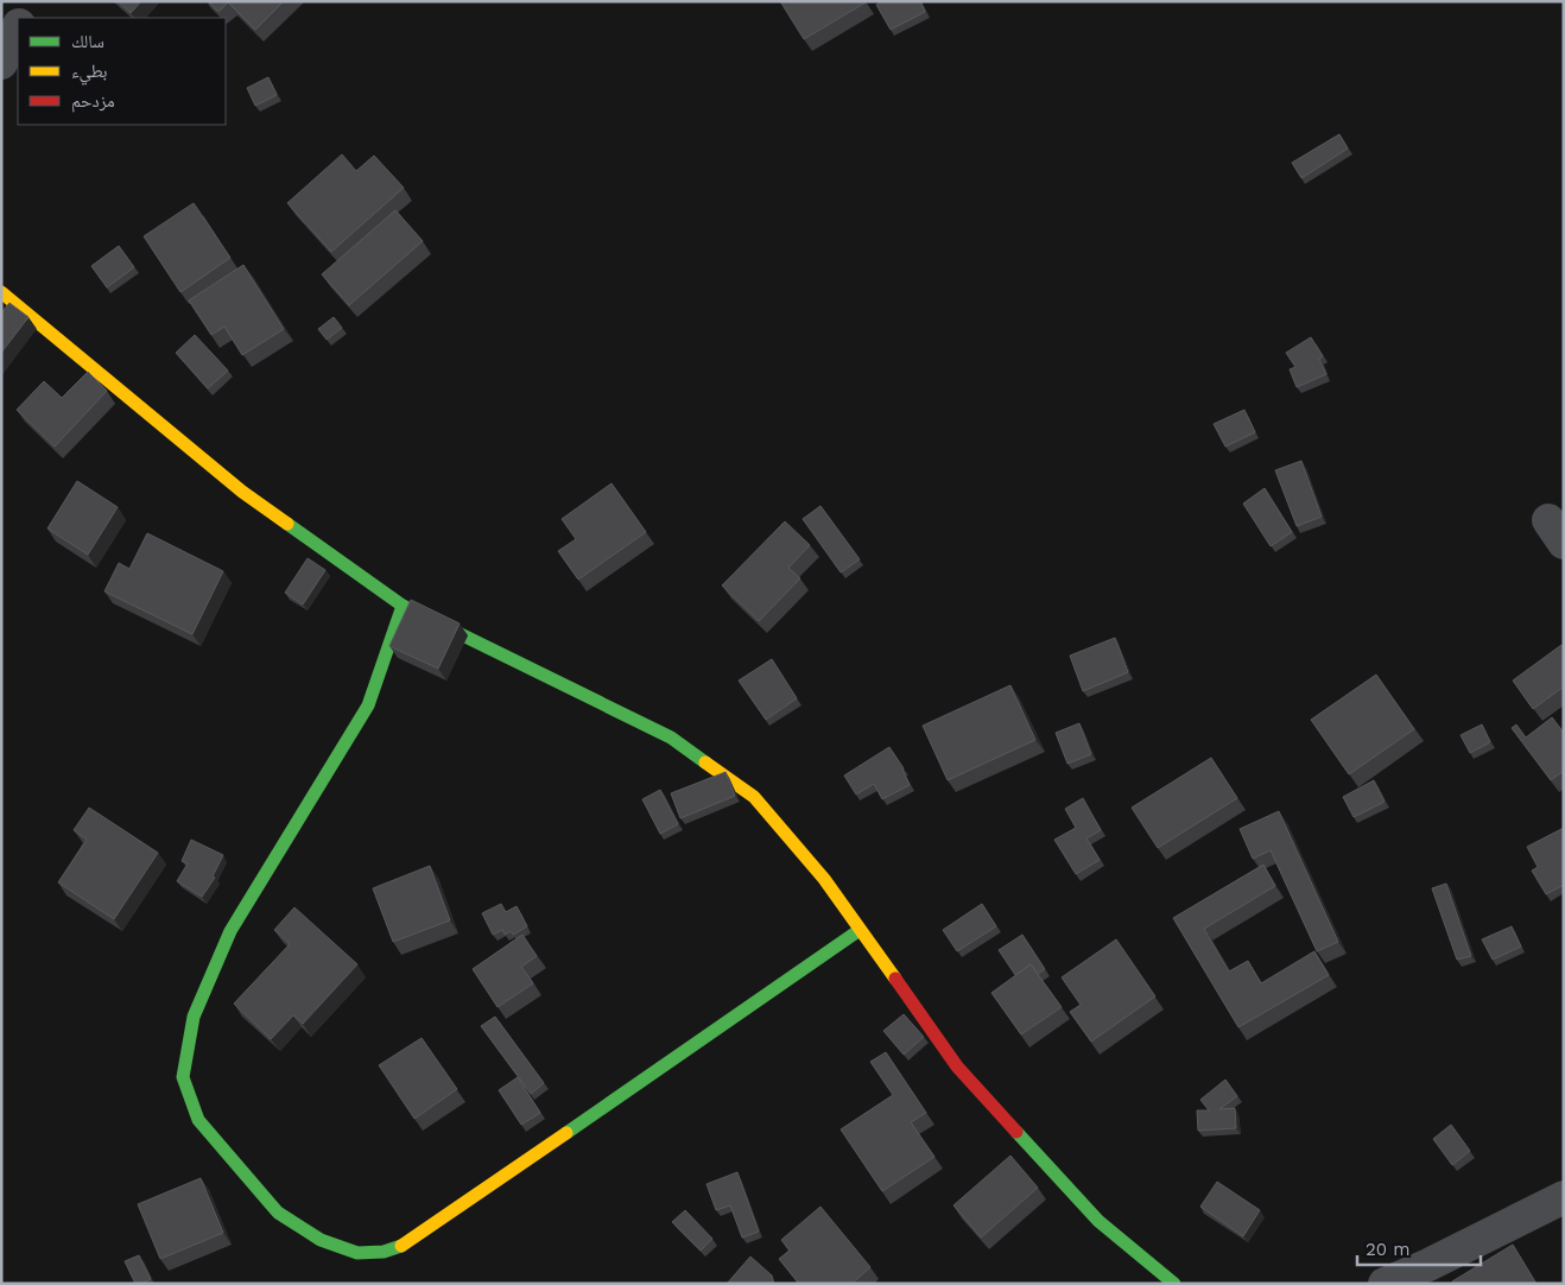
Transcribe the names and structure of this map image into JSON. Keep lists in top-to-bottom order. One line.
{"legend":["سالك","بطيء","مزدحم"],"scale_bar":"20 m"}
